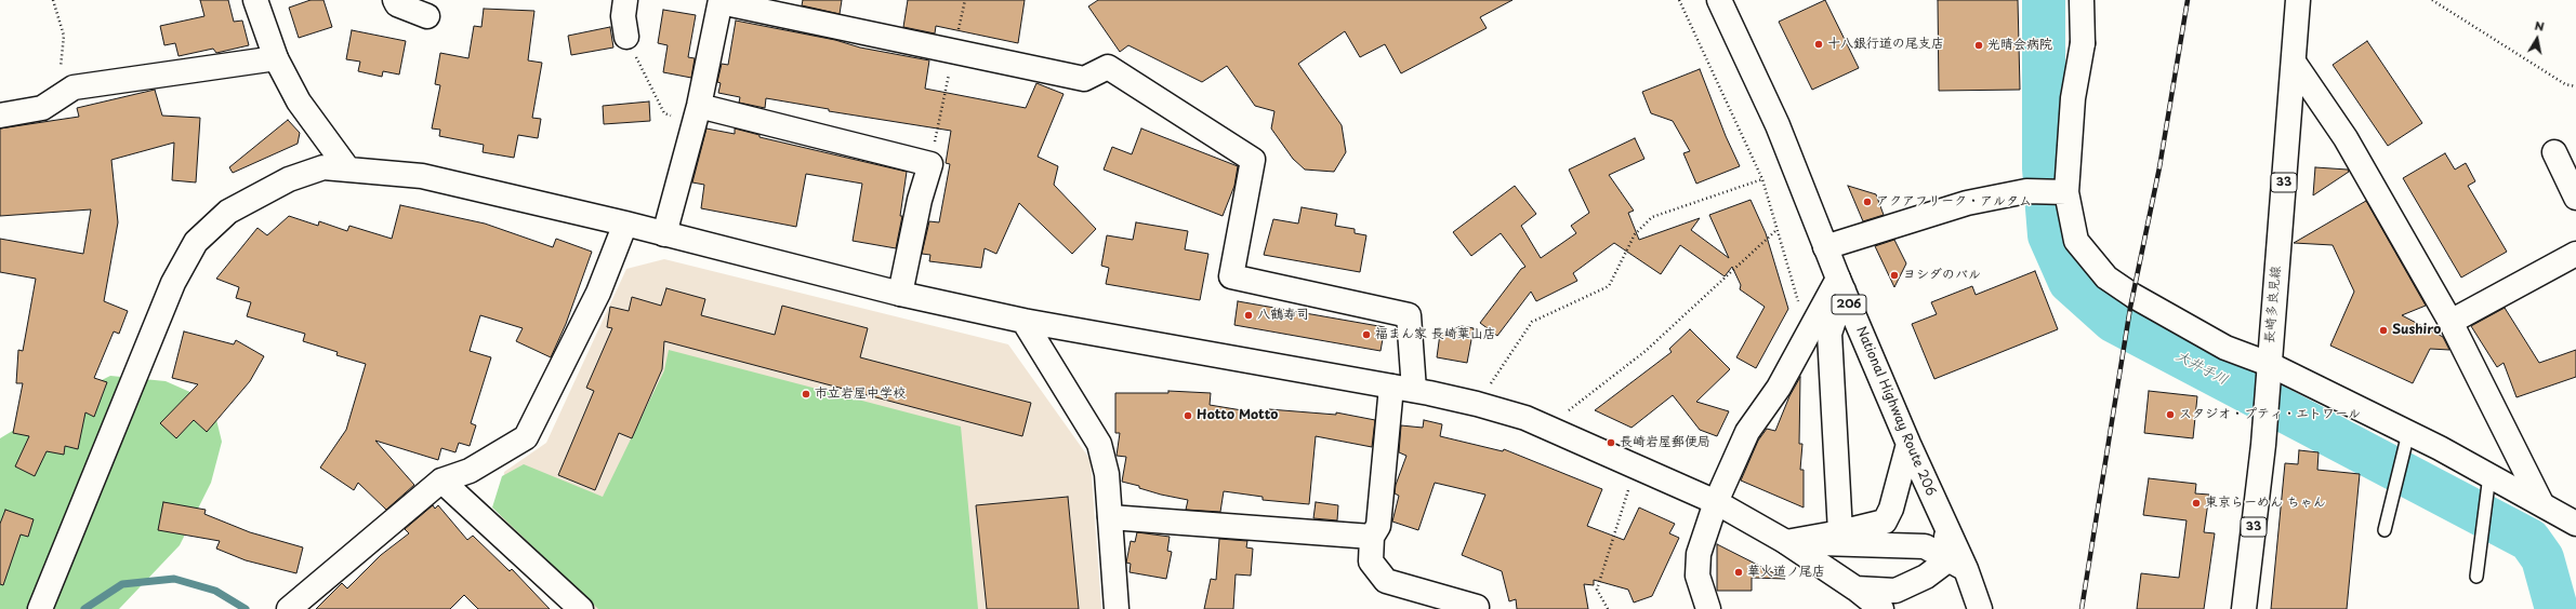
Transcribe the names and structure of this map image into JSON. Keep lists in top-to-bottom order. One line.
{"streets":{"main road":["33","206","長崎多良見線","National Highway Route 206"]},"water":["大井手川"],"places":["十八銀行道の尾支店","光晴会病院","アクアフリーク・アルタム","ヨシダのバル","八鶴寿司","Sushiro","福まん家 長崎葉山店","市立岩屋中学校","スタジオ・プティ・エトワール","Hotto Motto","長崎岩屋郵便局","東京らーめん ちゃん","華火道ノ尾店"],"north":"top"}
